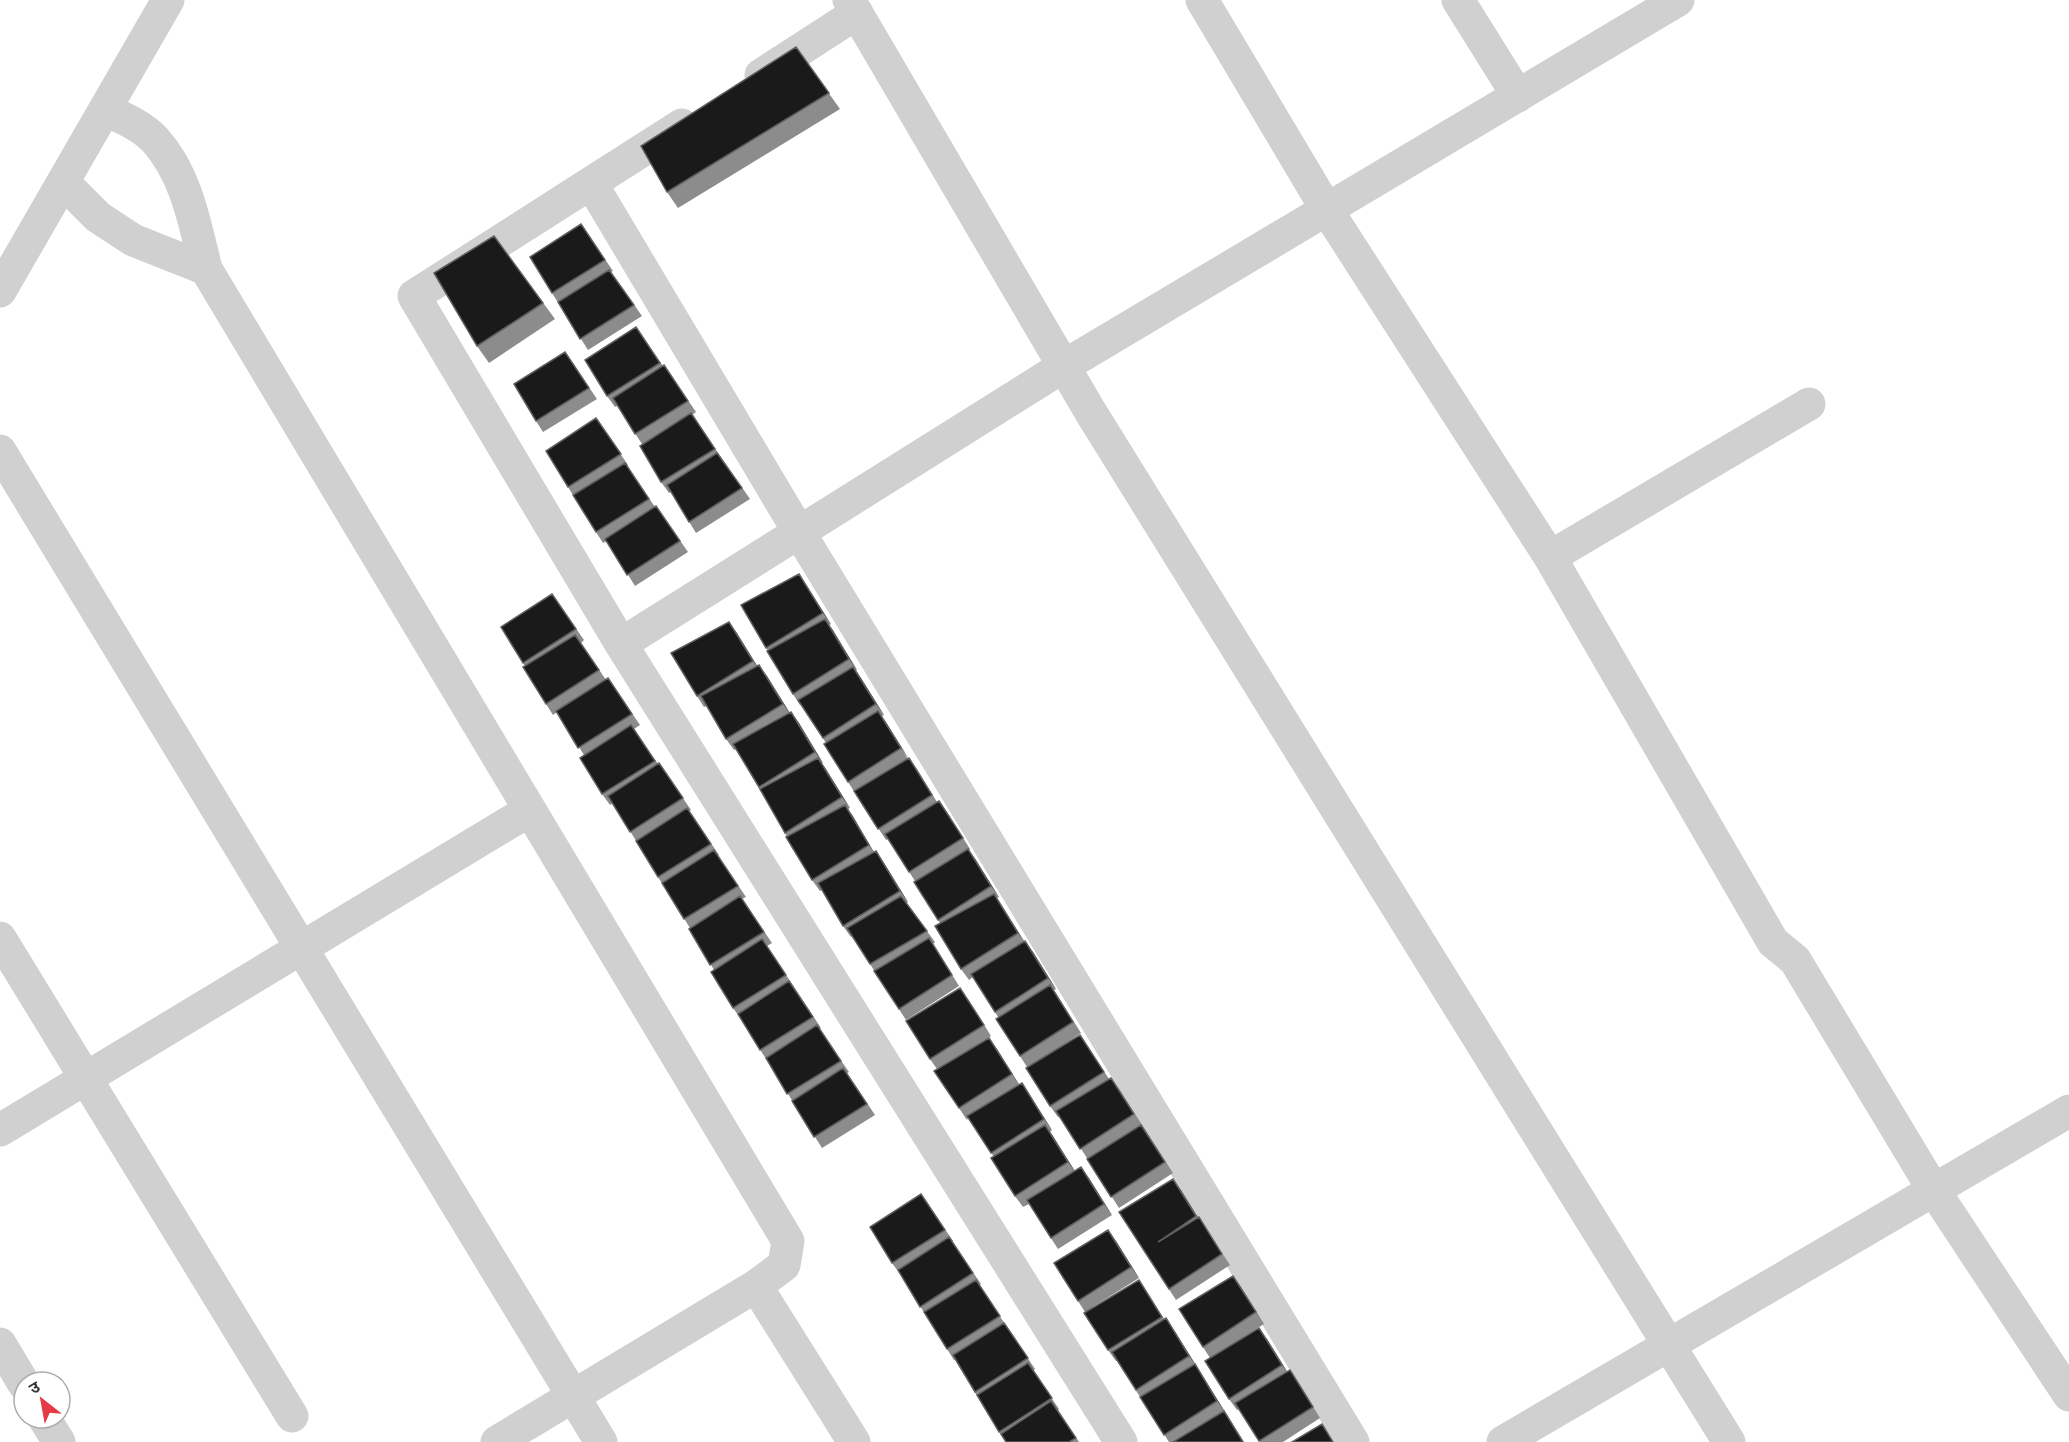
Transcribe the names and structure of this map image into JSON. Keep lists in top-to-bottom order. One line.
{"north":"top left"}
